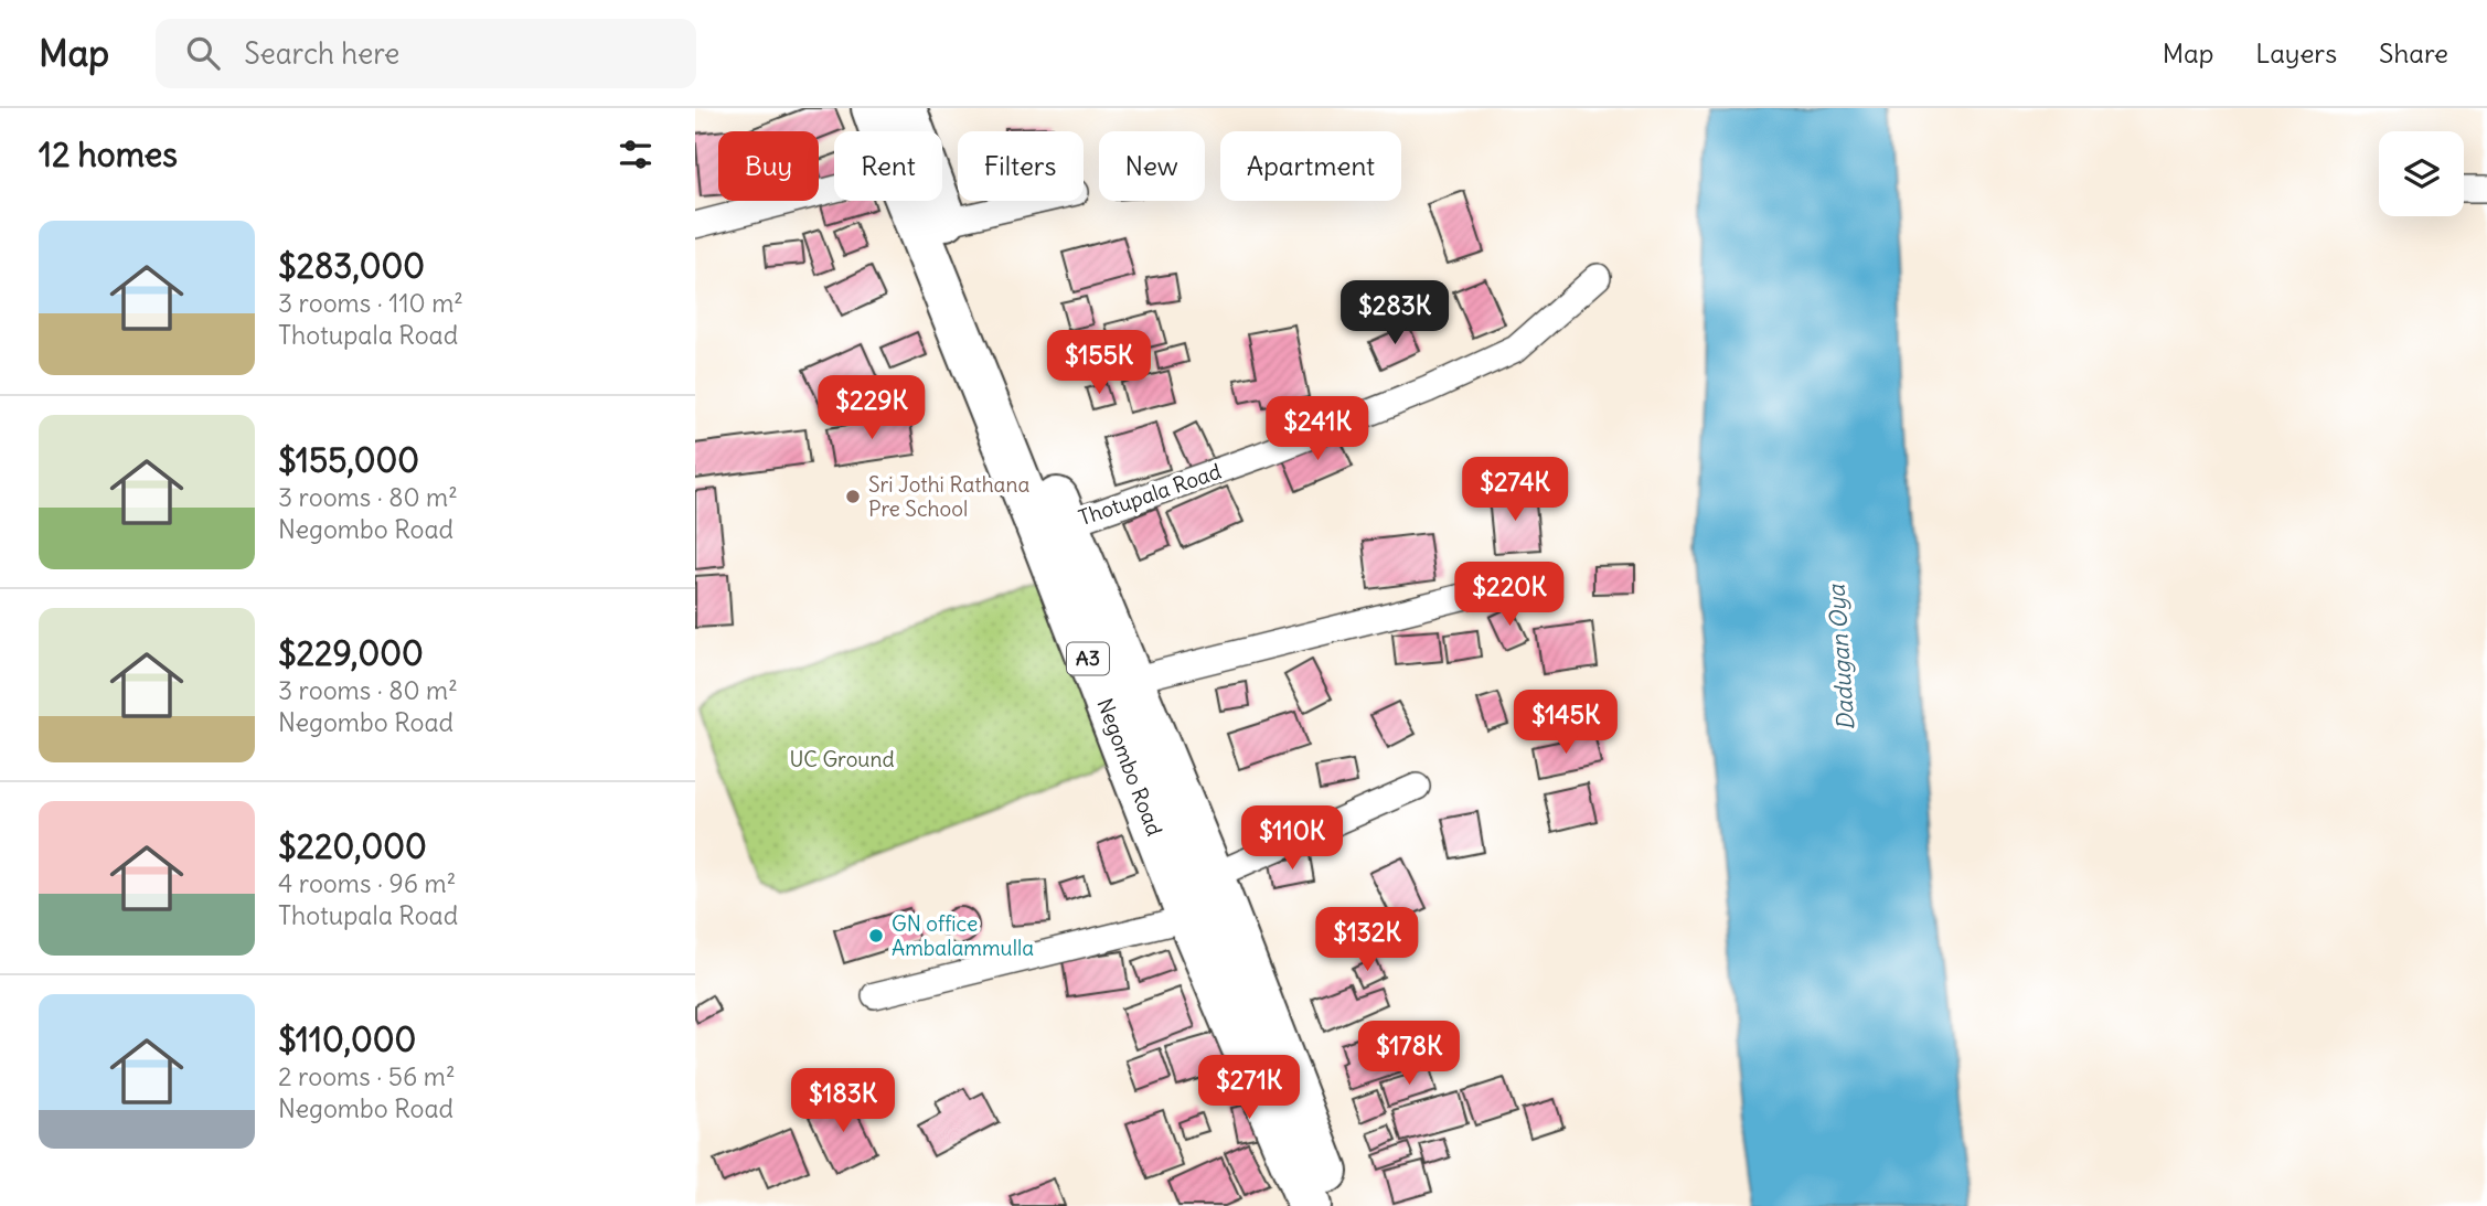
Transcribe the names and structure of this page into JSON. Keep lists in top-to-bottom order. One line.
{"streets":{"highway":["A3","Negombo Road"],"street":["Thotupala Road"]},"crossings":[["Thotupala Road","Negombo Road"]],"water":["Dadugan Oya"],"parks":["UC Ground"],"places":["Sri Jothi Rathana Pre School","GN office Ambalammulla"],"page":{"header":"Map","search":"Search here","nav":["Map","Layers","Share"],"heading":"12 homes","chip":["Buy","Rent","Filters","New","Apartment"],"list":[{"name":"$283,000","note":"3 rooms · 110 m² · Thotupala Road"},{"name":"$155,000","note":"3 rooms · 80 m² · Negombo Road"},{"name":"$229,000","note":"3 rooms · 80 m² · Negombo Road"},{"name":"$220,000","note":"4 rooms · 96 m² · Thotupala Road"},{"name":"$110,000","note":"2 rooms · 56 m² · Negombo Road"}],"price":["$283K","$155K","$229K","$241K","$274K","$220K","$145K","$110K","$132K","$178K","$271K","$183K"]}}
